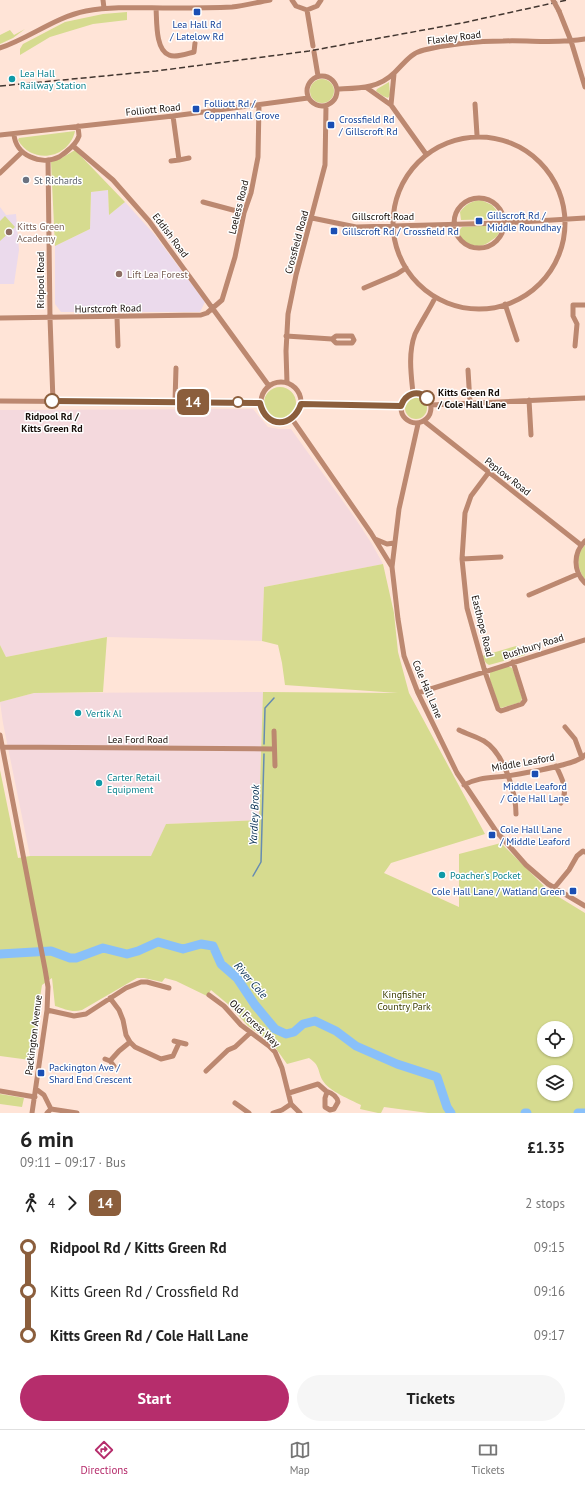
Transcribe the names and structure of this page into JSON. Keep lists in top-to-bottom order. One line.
{"streets":{"street":["Flaxley Road","Folliott Road","Loeless Road","Gillscroft Road","Eddish Road","Crossfield Road","Ridpool Road","Hurstcroft Road","Peplow Road","Easthope Road","Bushbury Road","Cole Hall Lane","Lea Ford Road","Middle Leaford","Old Forest Way","Packington Avenue"]},"crossings":[["Flaxley Road","Folliott Road"],["Flaxley Road","Crossfield Road"],["Folliott Road","Loeless Road"],["Folliott Road","Crossfield Road"],["Loeless Road","Eddish Road"],["Loeless Road","Hurstcroft Road"],["Gillscroft Road","Crossfield Road"],["Eddish Road","Crossfield Road"],["Eddish Road","Hurstcroft Road"],["Ridpool Road","Hurstcroft Road"],["Peplow Road","Easthope Road"],["Peplow Road","Cole Hall Lane"],["Easthope Road","Bushbury Road"],["Bushbury Road","Cole Hall Lane"],["Cole Hall Lane","Middle Leaford"],["Lea Ford Road","Packington Avenue"]],"water":["Yardley Brook","River Cole"],"parks":["Kingfisher Country Park"],"places":{"transit":["Lea Hall Rd / Latelow Rd","Folliott Rd / Coppenhall Grove","Crossfield Rd / Gillscroft Rd","Gillscroft Rd / Middle Roundhay","Gillscroft Rd / Crossfield Rd","Middle Leaford / Cole Hall Lane","Cole Hall Lane / Middle Leaford","Cole Hall Lane / Watland Green","Packington Ave / Shard End Crescent"],"other":["Lea Hall Railway Station","St Richards","Kitts Green Academy","Lift Lea Forest","Kitts Green Rd / Cole Hall Lane","Ridpool Rd / Kitts Green Rd","Vertik Al","Carter Retail Equipment","Poacher's Pocket"]},"lines":["bus line 14"],"page":{"on_map":"14","heading":["6 min","09:11 – 09:17 · Bus","£1.35"],"legs":["4","14","2 stops"],"list":[{"name":"Ridpool Rd / Kitts Green Rd","value":"09:15"},{"name":"Kitts Green Rd / Crossfield Rd","value":"09:16"},{"name":"Kitts Green Rd / Cole Hall Lane","value":"09:17"}],"buttons":["Start","Tickets"],"tabs":["Directions","Map","Tickets"]}}
